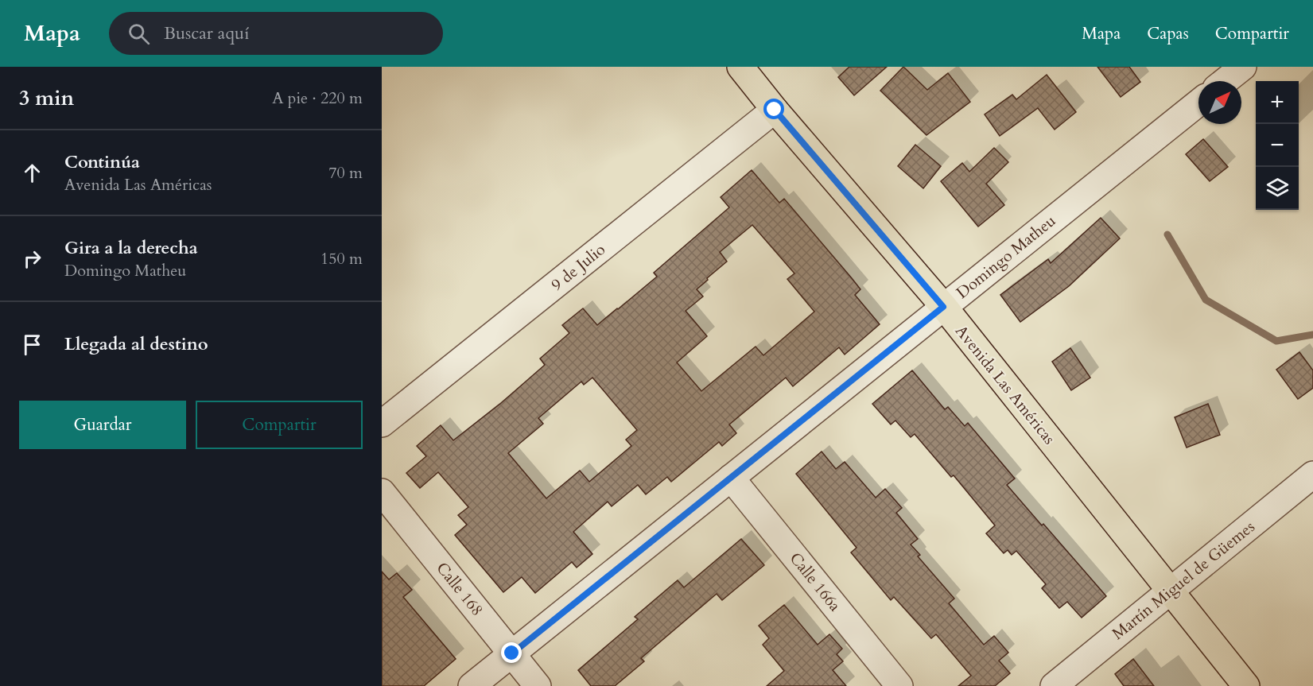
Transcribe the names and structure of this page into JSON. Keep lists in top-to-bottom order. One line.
{"streets":{"main road":["Avenida Las Américas"],"street":["Domingo Matheu","9 de Julio","Martín Miguel de Güemes","Calle 166a","Calle 168"]},"crossings":[["Domingo Matheu","Avenida Las Américas"],["Domingo Matheu","Calle 166a"],["Domingo Matheu","Calle 168"],["9 de Julio","Avenida Las Américas"],["Avenida Las Américas","Martín Miguel de Güemes"]],"north":"top right","page":{"header":"Mapa","search":"Buscar aquí","nav":["Mapa","Capas","Compartir"],"heading":["3 min","A pie · 220 m"],"map_buttons":["+","−"],"list":[["Continúa","Avenida Las Américas","70 m"],["Gira a la derecha","Domingo Matheu","150 m"],"Llegada al destino"],"buttons":["Guardar","Compartir"]}}
